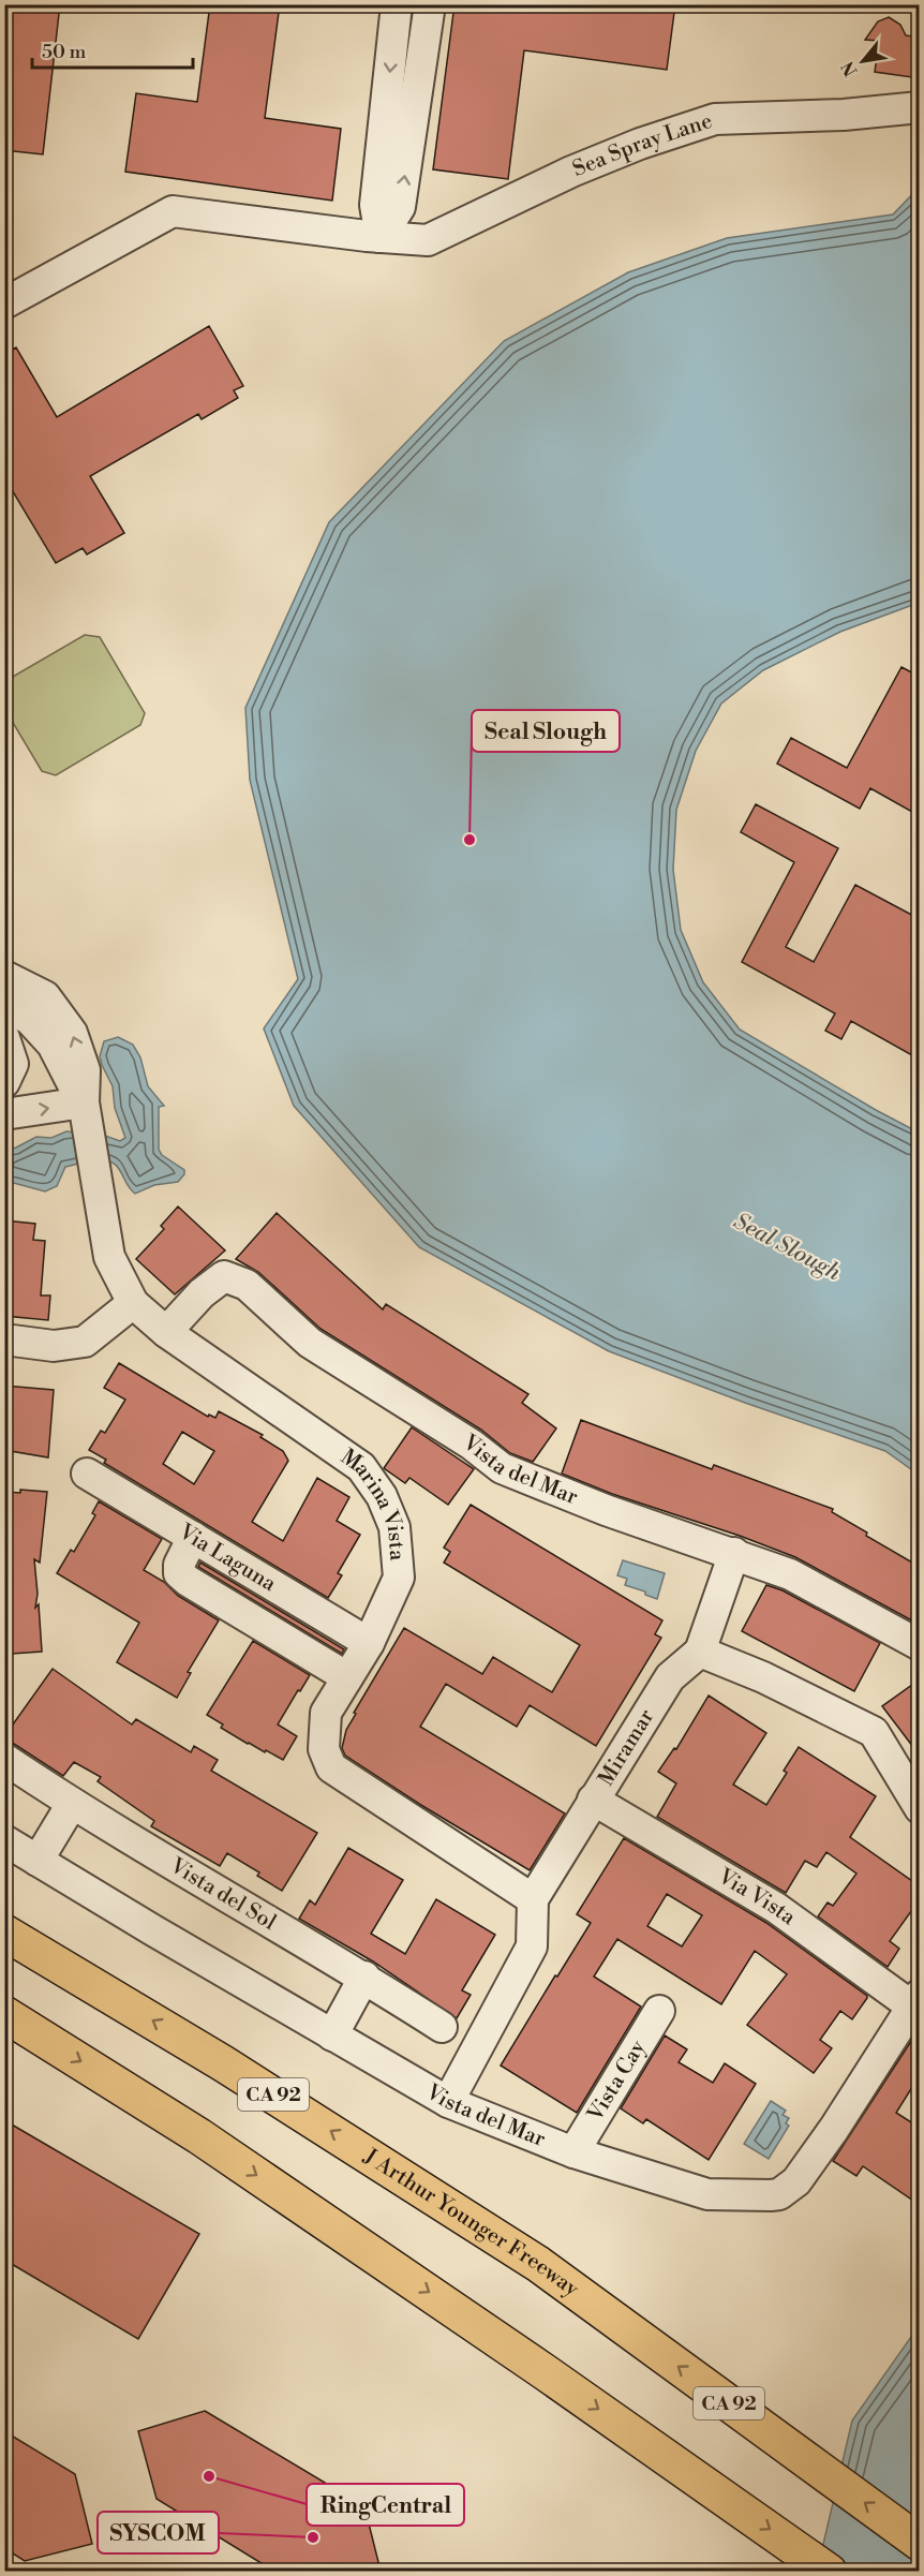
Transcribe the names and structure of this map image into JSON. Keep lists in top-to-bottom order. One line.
{"streets":{"highway":["CA 92","J Arthur Younger Freeway"],"street":["Sea Spray Lane","Vista del Mar","Marina Vista","Via Laguna","Miramar","Vista del Sol","Via Vista","Vista Cay"]},"crossings":[["Vista del Mar","Marina Vista"],["Vista del Mar","Via Vista"],["Vista del Mar","Vista Cay"],["Marina Vista","Via Laguna"],["Marina Vista","Miramar"],["Miramar","Via Vista"]],"water":["Seal Slough"],"places":["Seal Slough","RingCentral","SYSCOM"],"scale_bar":"50 m","north":"bottom left"}
